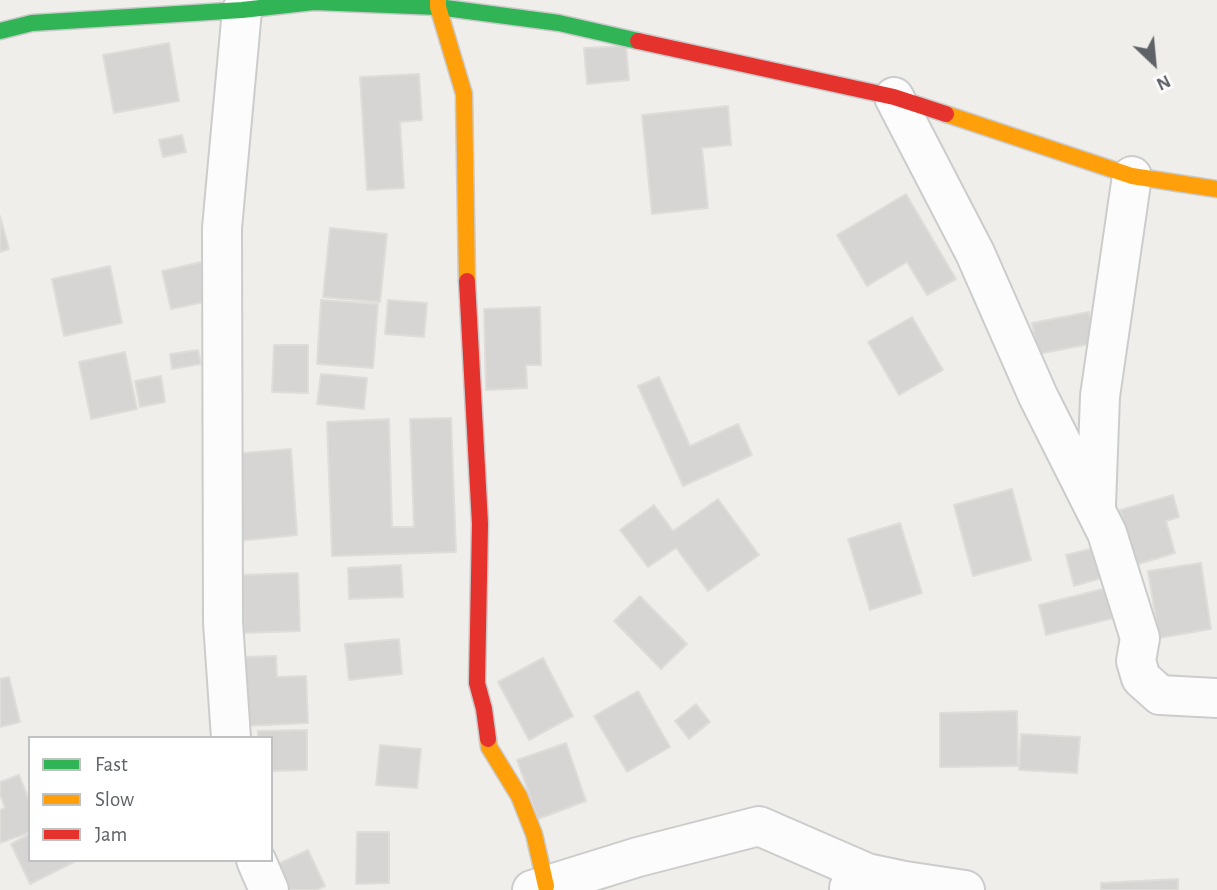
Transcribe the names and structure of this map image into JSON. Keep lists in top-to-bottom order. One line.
{"legend":["Fast","Slow","Jam"],"north":"bottom right"}
